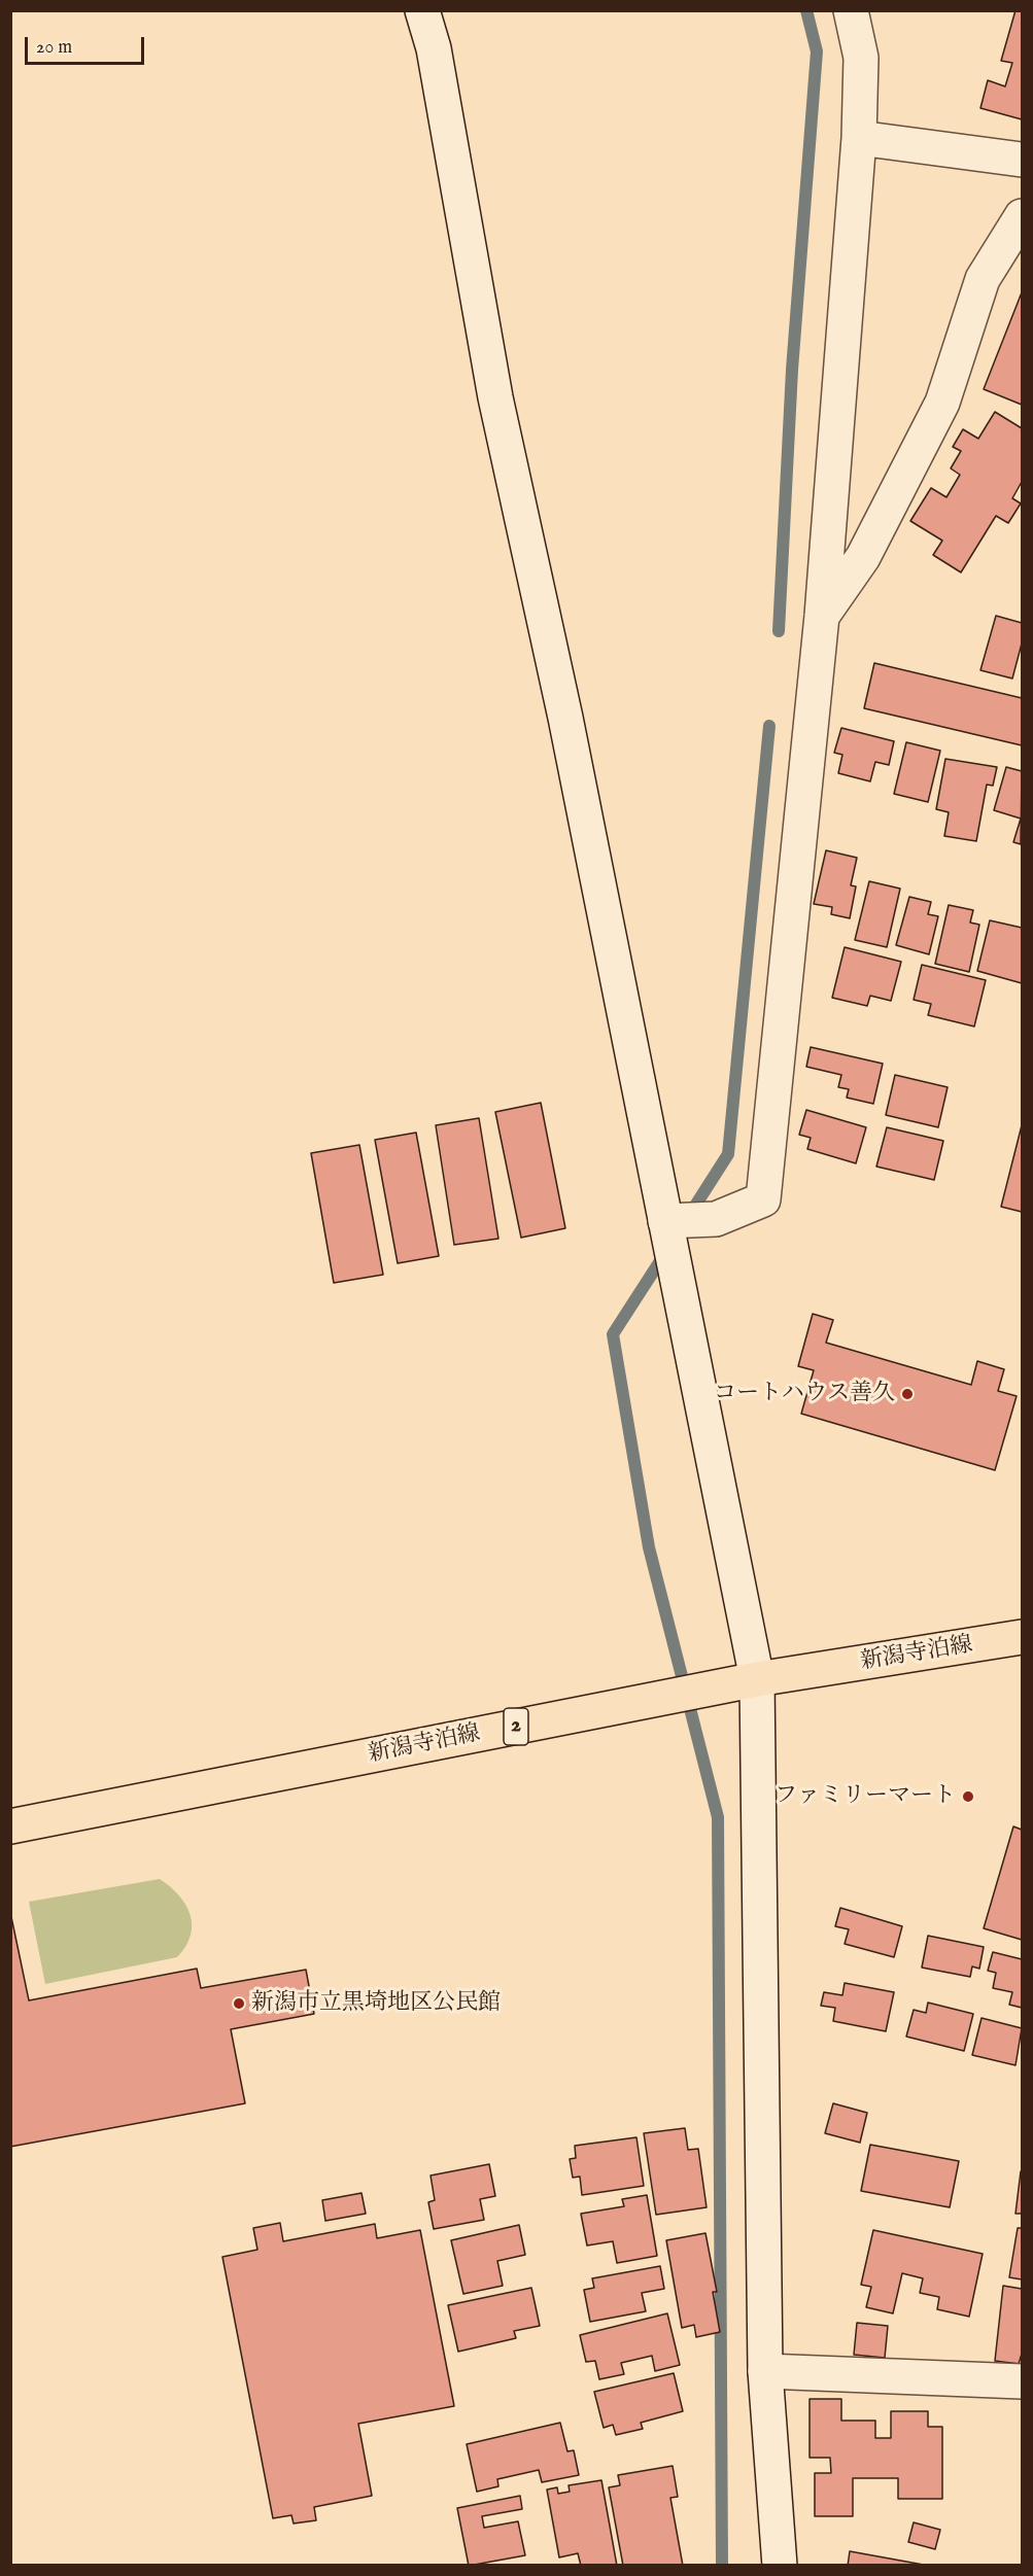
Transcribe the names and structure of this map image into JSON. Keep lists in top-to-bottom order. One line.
{"streets":{"main road":["新潟寺泊線","2"]},"places":["コートハウス善久","ファミリーマート","新潟市立黒埼地区公民館"],"scale_bar":"20 m"}
